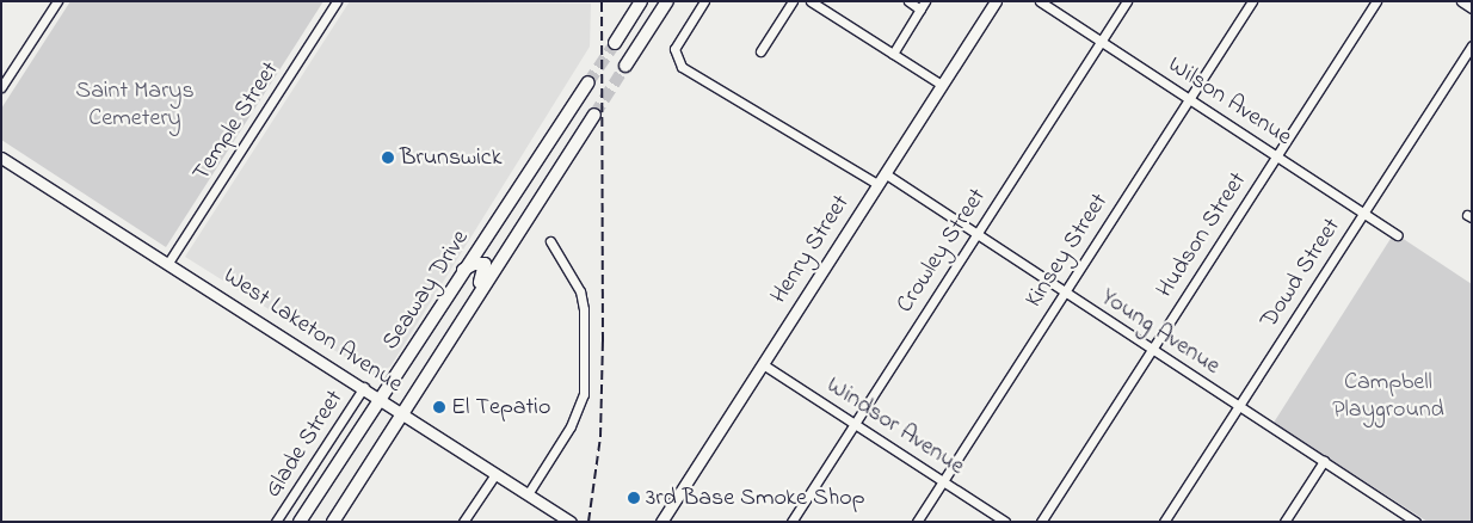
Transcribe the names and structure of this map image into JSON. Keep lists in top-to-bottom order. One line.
{"streets":{"highway":["Seaway Drive"],"main road":["Henry Street","West Laketon Avenue"],"street":["Wilson Avenue","Temple Street","Hudson Street","Crowley Street","Kinsey Street","Dowd Street","Young Avenue","Windsor Avenue","Glade Street"]},"crossings":[["Wilson Avenue","Hudson Street"],["Wilson Avenue","Crowley Street"],["Wilson Avenue","Kinsey Street"],["Wilson Avenue","Dowd Street"],["Temple Street","West Laketon Avenue"],["Hudson Street","Young Avenue"],["Henry Street","Young Avenue"],["Henry Street","Windsor Avenue"],["Crowley Street","Young Avenue"],["Crowley Street","Windsor Avenue"],["Kinsey Street","Young Avenue"],["Kinsey Street","Windsor Avenue"],["Dowd Street","Young Avenue"],["Seaway Drive","West Laketon Avenue"],["West Laketon Avenue","Glade Street"]],"parks":["Saint Marys Cemetery","Campbell Playground"],"places":["Brunswick","El Tepatio","3rd Base Smoke Shop"]}
